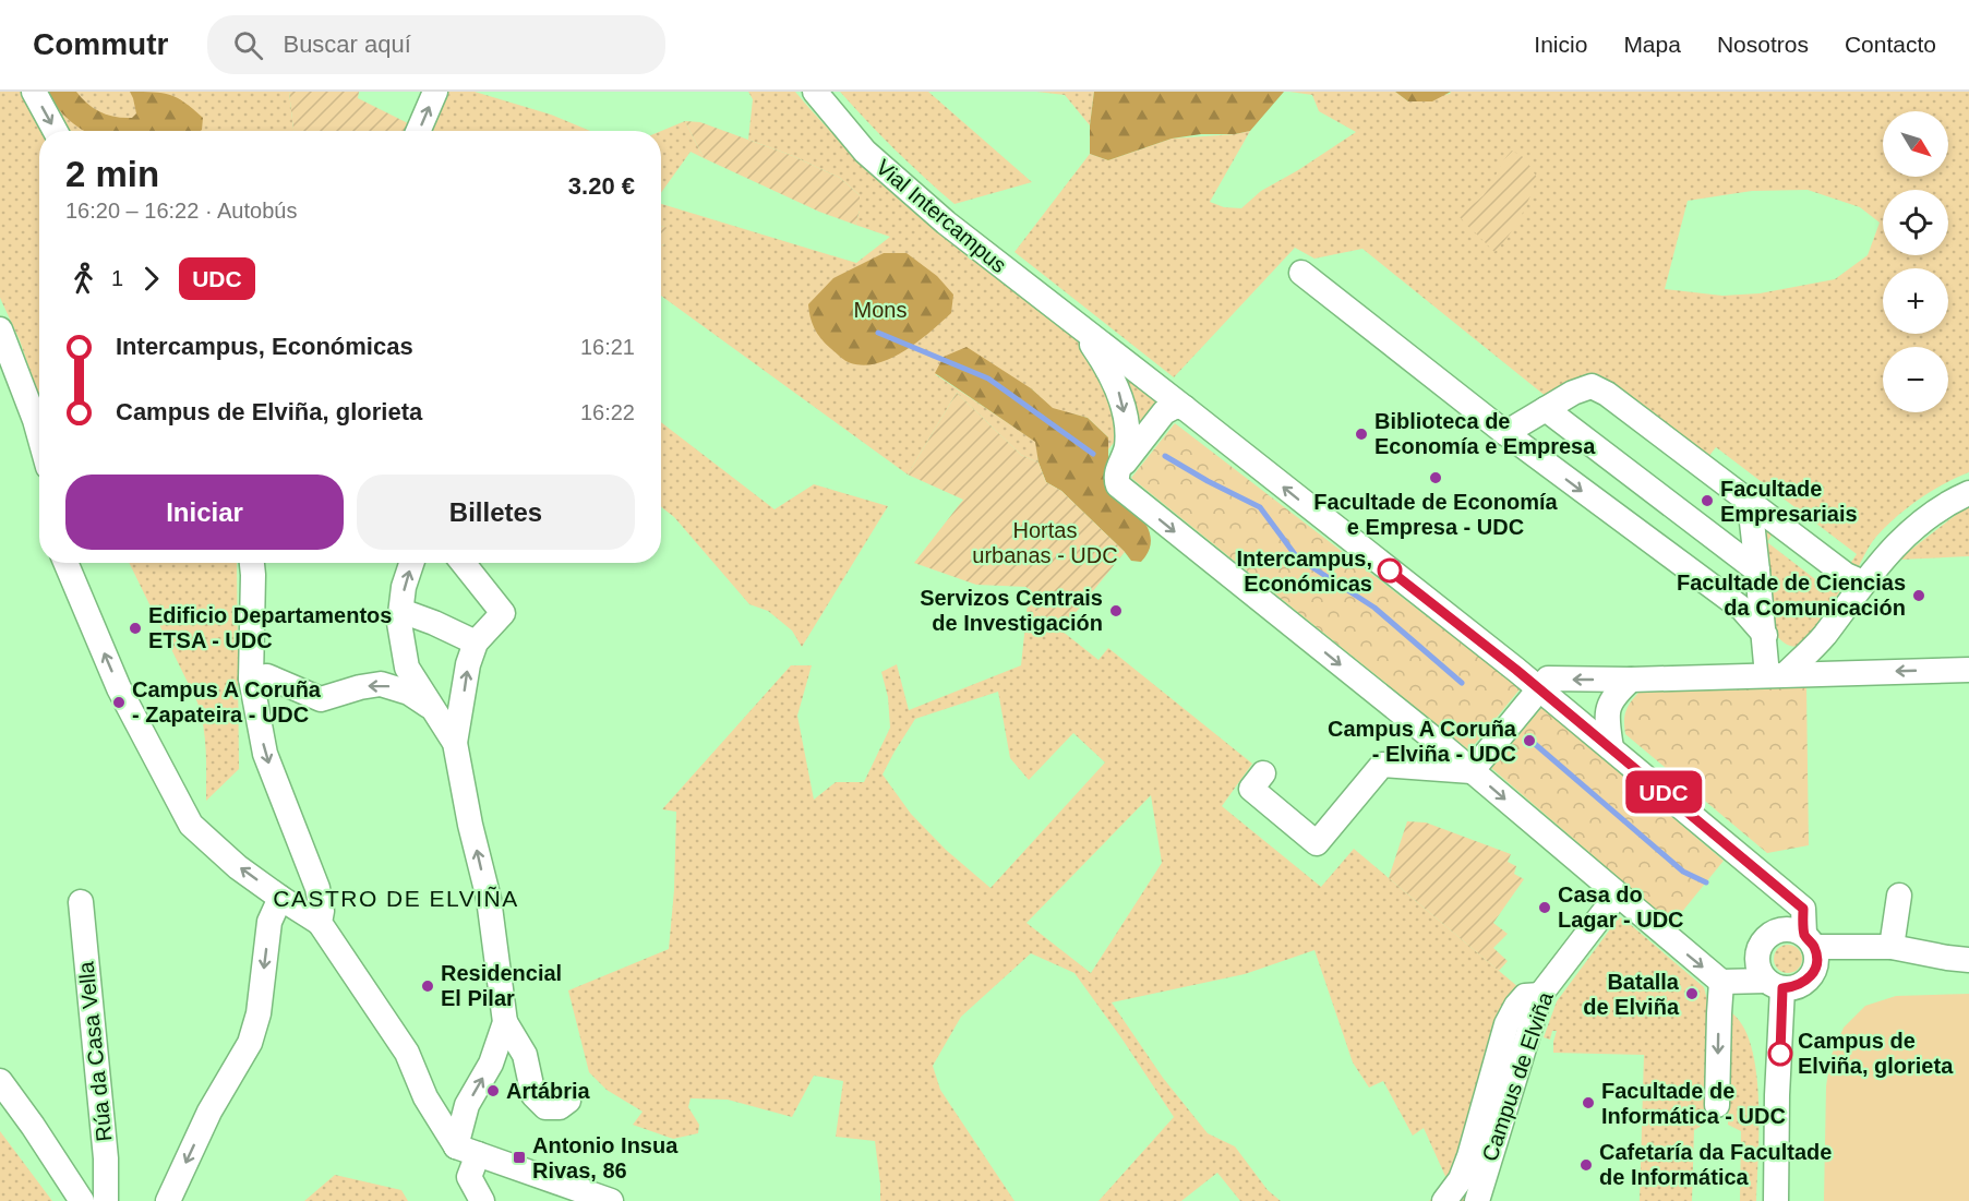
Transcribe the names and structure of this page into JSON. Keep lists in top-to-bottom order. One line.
{"streets":{"street":["Vial Intercampus","Rúa da Casa Vella","Campus de Elviña"]},"districts":["CASTRO DE ELVIÑA"],"parks":["Mons","Hortas urbanas - UDC"],"places":{"other":["Biblioteca de Economía e Empresa","Facultade de Economía e Empresa - UDC","Facultade Empresariais","Intercampus, Económicas","Facultade de Ciencias da Comunicación","Servizos Centrais de Investigación","Edificio Departamentos ETSA - UDC","Campus A Coruña - Zapateira - UDC","Campus A Coruña - Elviña - UDC","Casa do Lagar - UDC","Residencial El Pilar","Batalla de Elviña","Campus de Elviña, glorieta","Artábria","Facultade de Informática - UDC","Cafetaría da Facultade de Informática"],"transit":["Antonio Insua Rivas, 86"]},"lines":["bus line UDC"],"north":"bottom right","page":{"header":"Commutr","search":"Buscar aquí","nav":["Inicio","Mapa","Nosotros","Contacto"],"on_map":"UDC","map_buttons":["+","−"],"heading":["2 min","16:20 – 16:22 · Autobús","3.20 €"],"legs":["1","UDC"],"list":[{"name":"Intercampus, Económicas","value":"16:21"},{"name":"Campus de Elviña, glorieta","value":"16:22"}],"buttons":["Iniciar","Billetes"]}}
